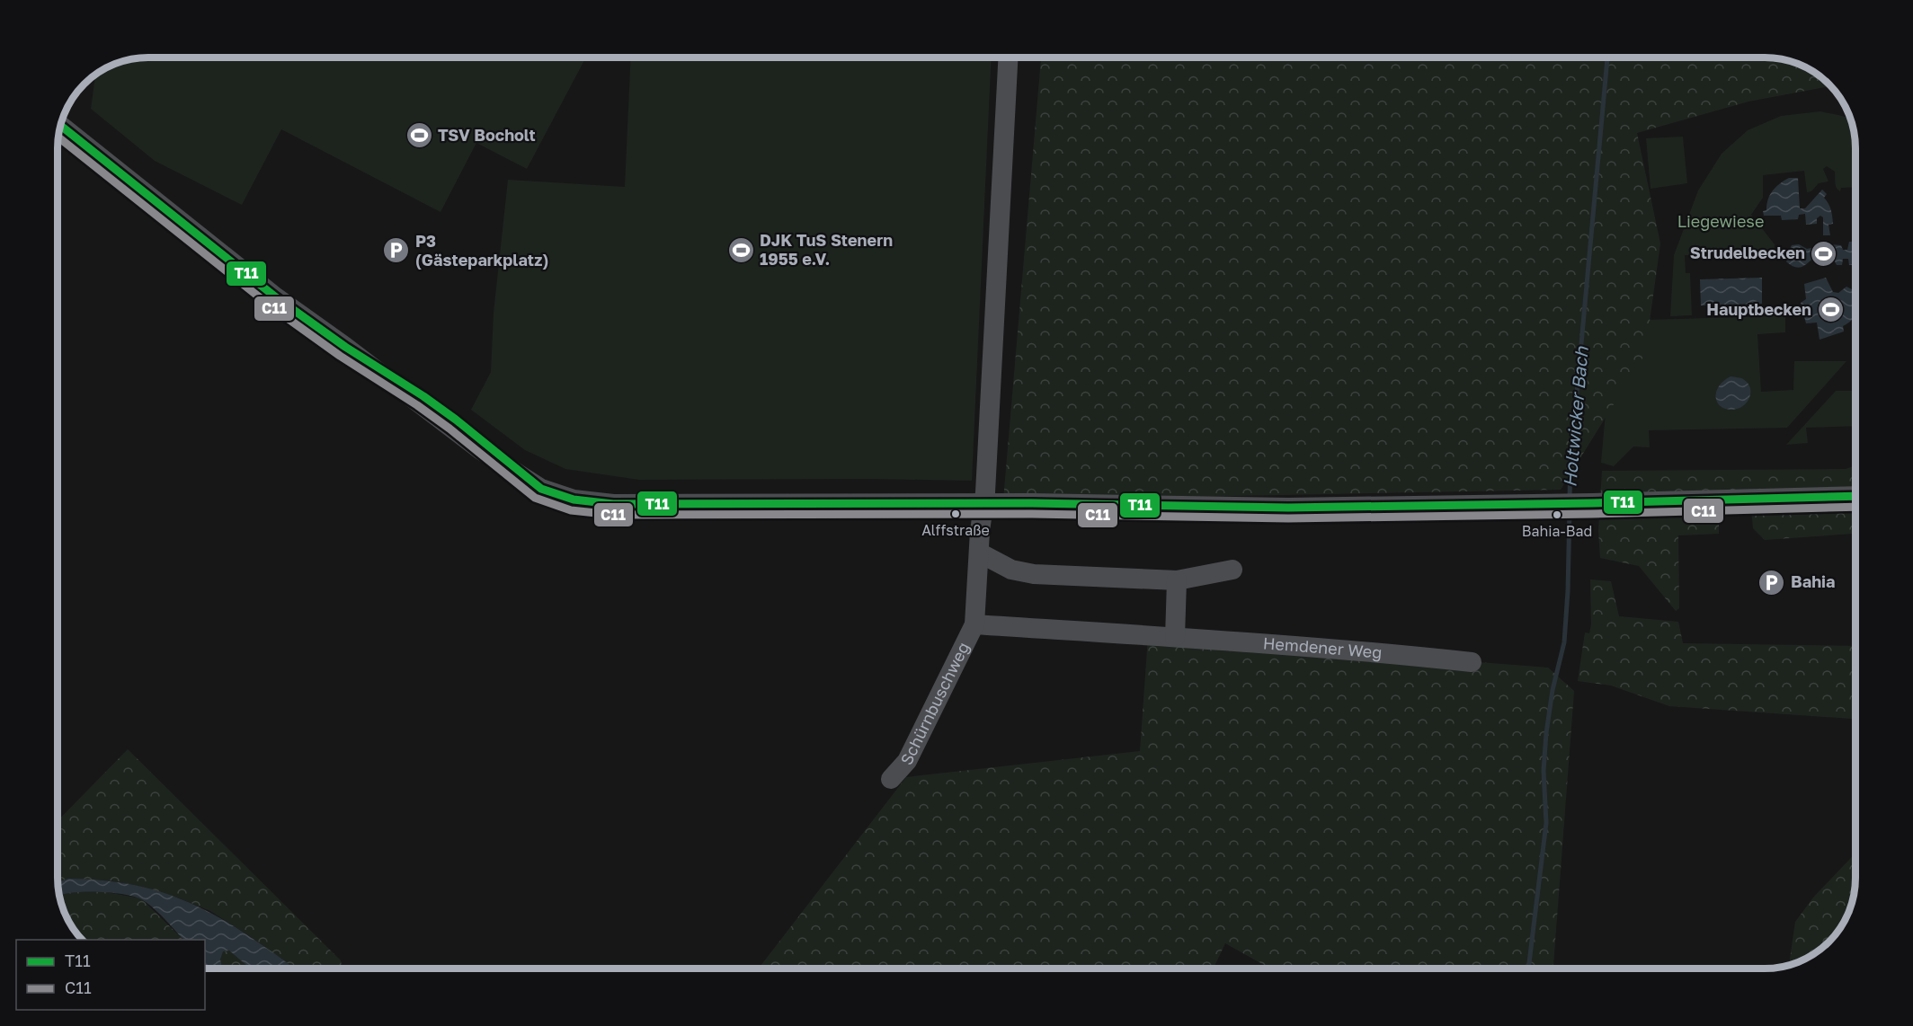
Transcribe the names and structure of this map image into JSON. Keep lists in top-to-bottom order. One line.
{"streets":{"street":["Hemdener Weg","Schürnbuschweg"]},"crossings":[["Hemdener Weg","Schürnbuschweg"]],"water":["Holtwicker Bach"],"parks":["Liegewiese"],"places":{"sports":["TSV Bocholt","DJK TuS Stenern 1955 e.V.","Strudelbecken","Hauptbecken"],"parking":["P3 (Gästeparkplatz)","Bahia"],"other":["Alffstraße","Bahia-Bad"]},"lines":["transit line T11","transit line C11"],"legend":["T11","C11"]}
